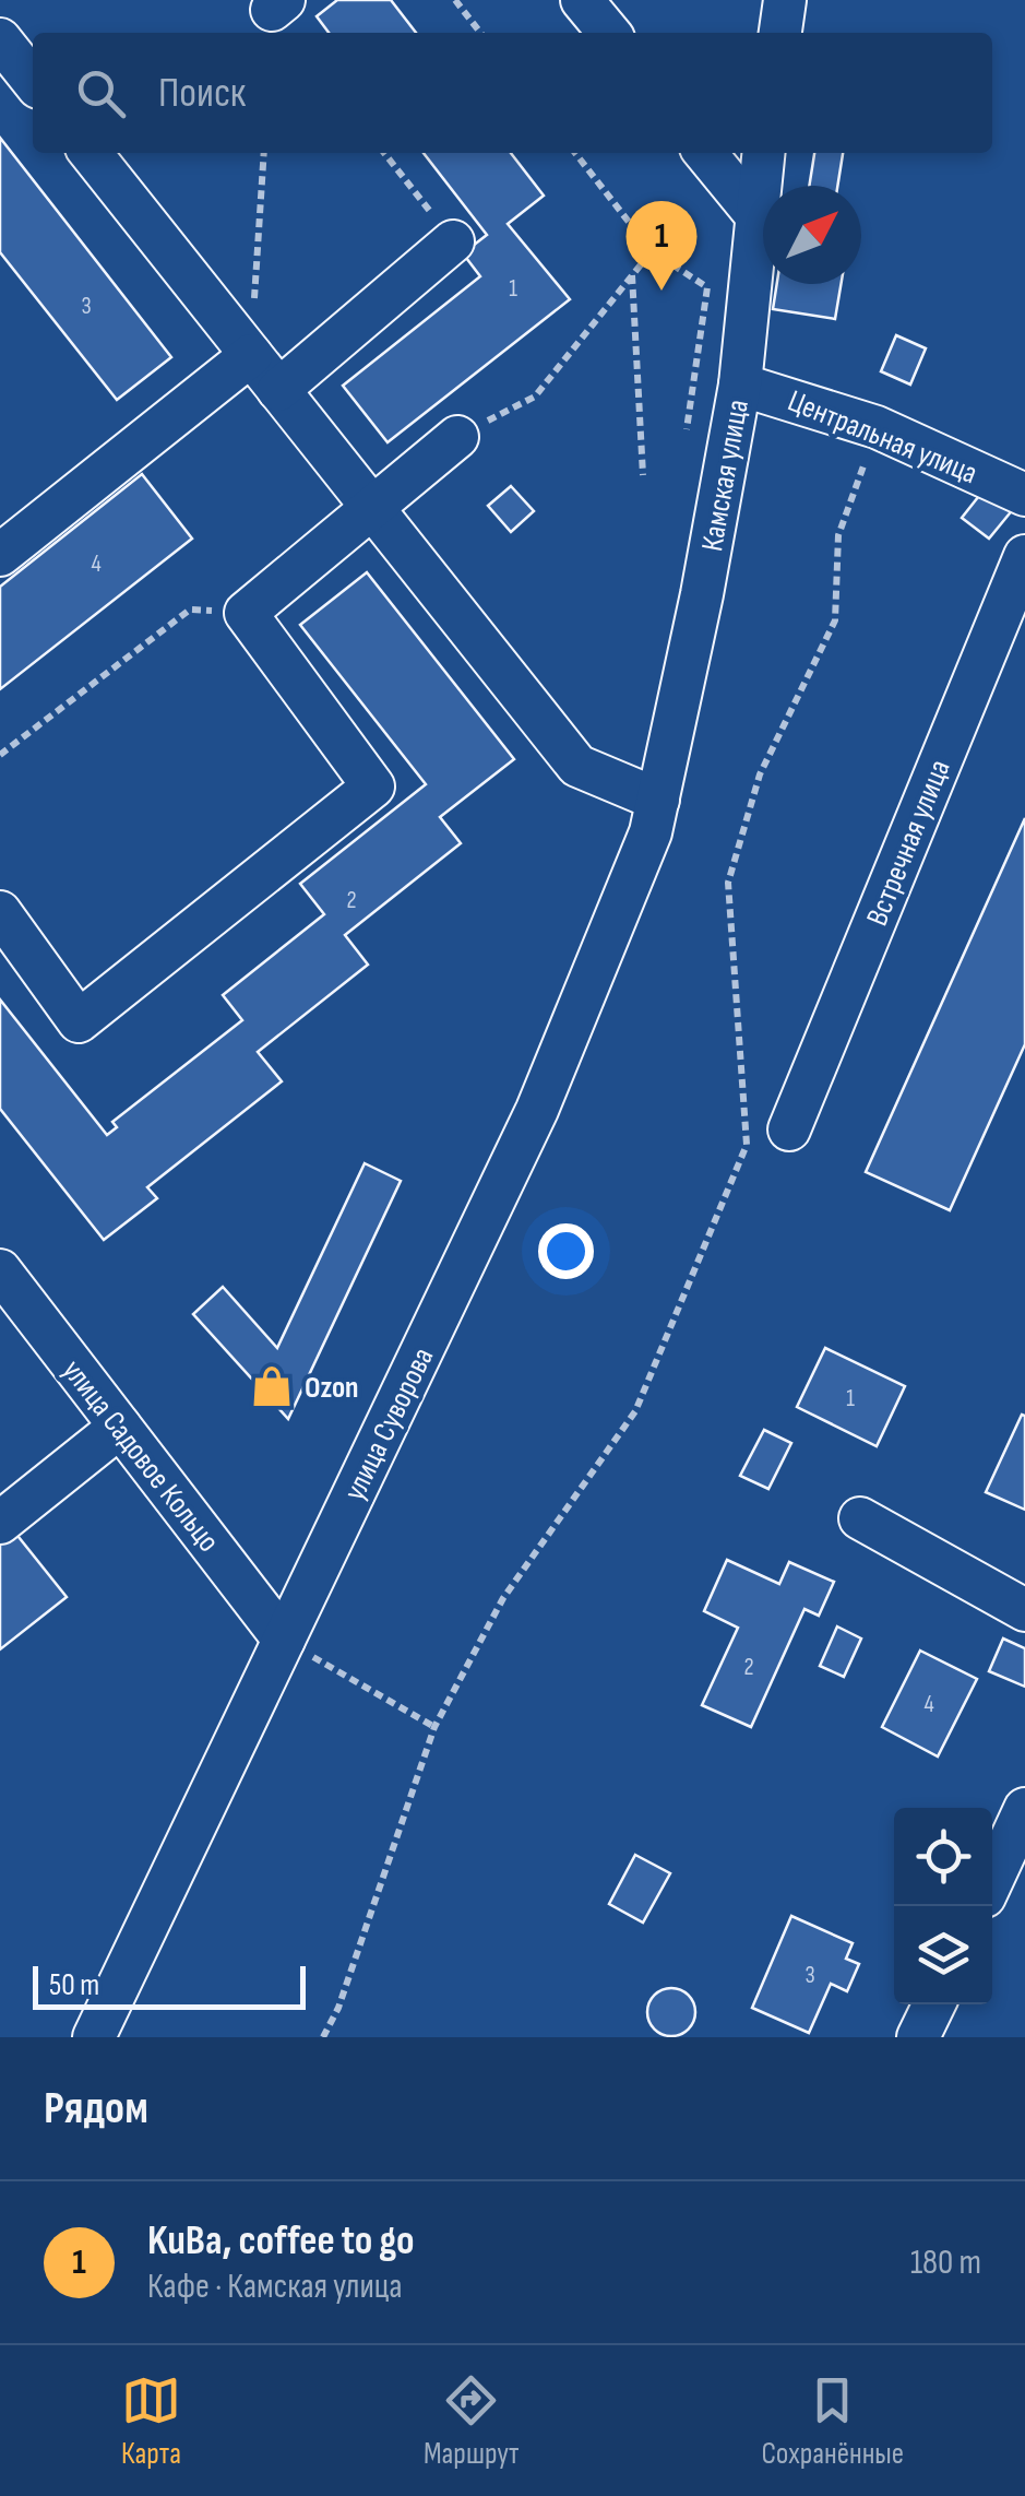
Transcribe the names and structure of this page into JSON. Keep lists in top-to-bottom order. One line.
{"streets":{"street":["Центральная улица","Камская улица","Встречная улица","улица Суворова","улица Садовое Кольцо"]},"crossings":[["Центральная улица","Камская улица"],["Камская улица","улица Суворова"],["улица Суворова","улица Садовое Кольцо"]],"places":{"shop":["Ozon"]},"house_numbers":["1","3","4","2","1","2","4","3"],"scale_bar":"50 m","north":"top right","page":{"search":"Поиск","pins":"1","scale":"50 m","heading":"Рядом","list":[{"mark":"1","name":"KuBa, coffee to go","note":"Кафе · Камская улица","value":"180 m"}],"nav":["Карта","Маршрут","Сохранённые"]}}
